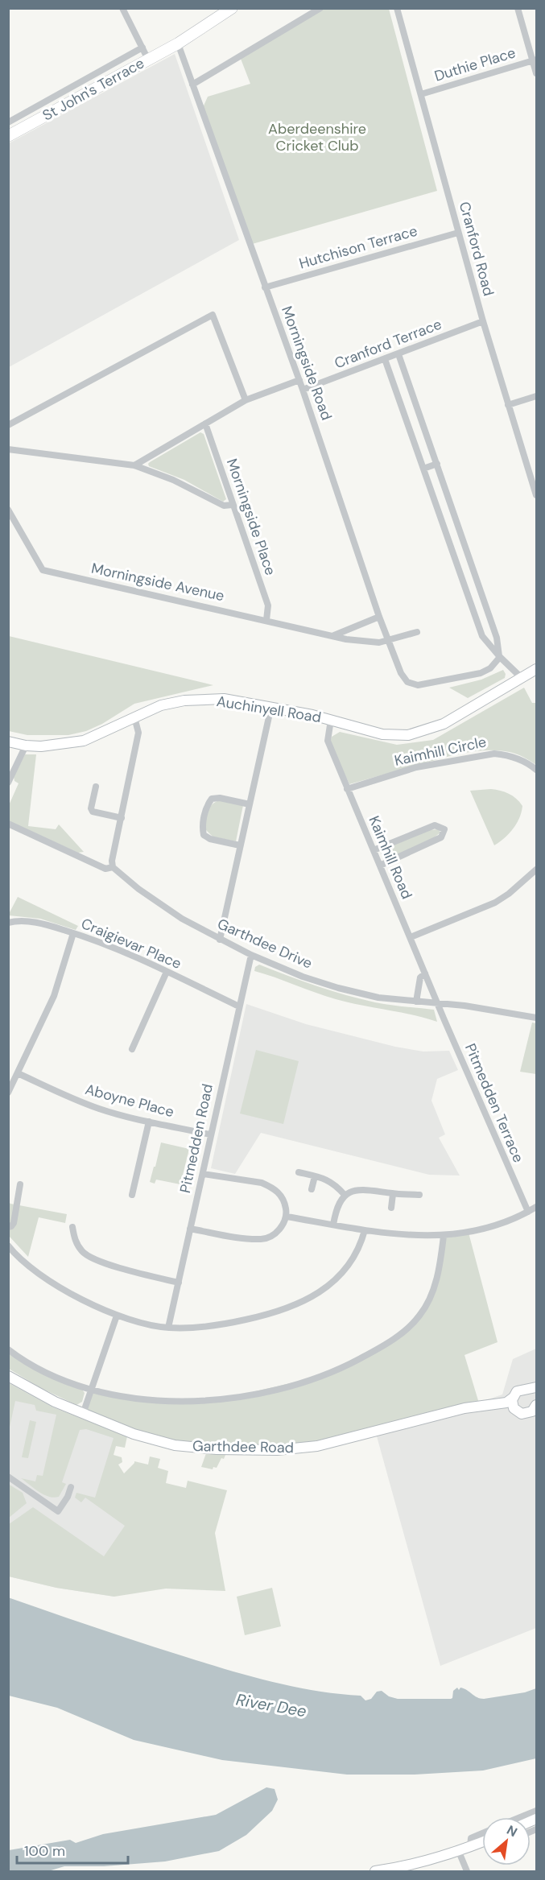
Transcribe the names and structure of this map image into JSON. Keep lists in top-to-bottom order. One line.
{"streets":{"main road":["St John's Terrace"],"street":["Duthie Place","Hutchison Terrace","Cranford Road","Cranford Terrace","Morningside Road","Morningside Place","Morningside Avenue","Auchinyell Road","Kaimhill Circle","Kaimhill Road","Craigievar Place","Garthdee Drive","Aboyne Place","Pitmedden Terrace","Pitmedden Road","Garthdee Road"]},"crossings":[["Duthie Place","Cranford Road"],["St John's Terrace","Morningside Road"],["Hutchison Terrace","Cranford Road"],["Hutchison Terrace","Morningside Road"],["Cranford Road","Cranford Terrace"],["Cranford Terrace","Morningside Road"],["Morningside Road","Morningside Avenue"],["Morningside Place","Morningside Avenue"],["Auchinyell Road","Kaimhill Road"],["Kaimhill Circle","Kaimhill Road"],["Kaimhill Road","Garthdee Drive"],["Kaimhill Road","Pitmedden Terrace"],["Craigievar Place","Pitmedden Road"],["Garthdee Drive","Pitmedden Terrace"],["Garthdee Drive","Pitmedden Road"],["Aboyne Place","Pitmedden Road"]],"water":["River Dee"],"parks":["Aberdeenshire Cricket Club"],"scale_bar":"100 m","north":"top right"}
